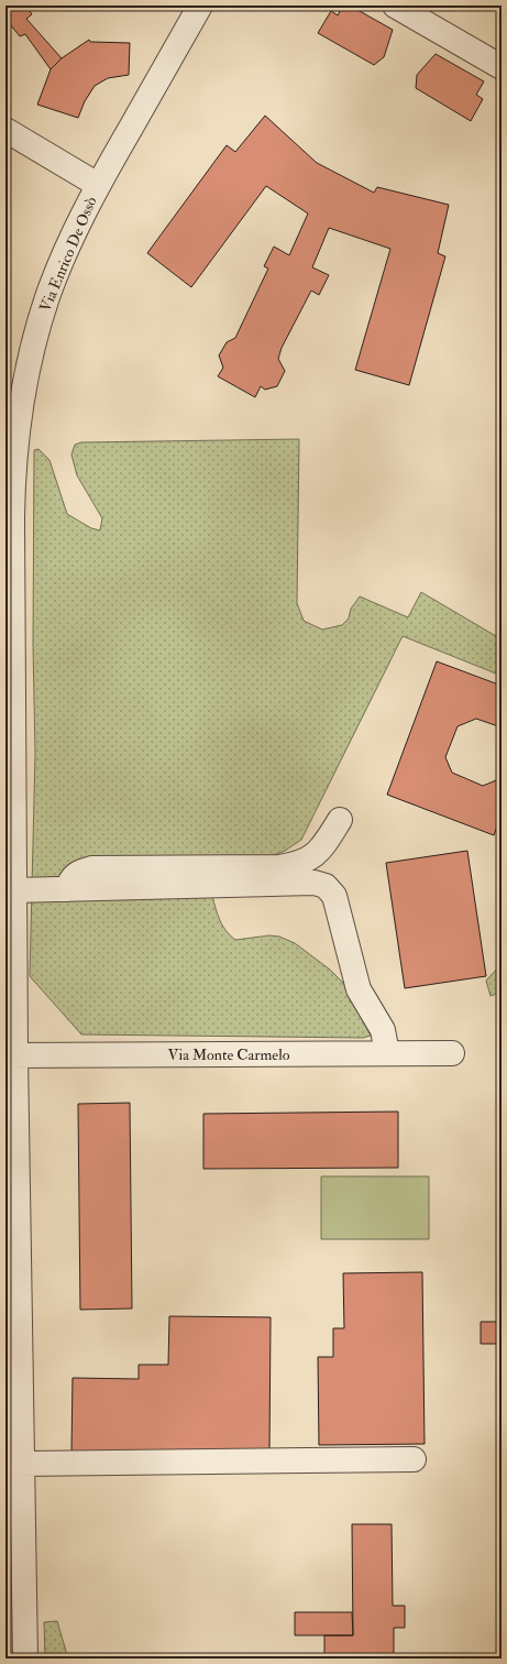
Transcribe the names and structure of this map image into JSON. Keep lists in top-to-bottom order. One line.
{"streets":{"street":["Via Enrico De Ossò","Via Monte Carmelo"]},"crossings":[["Via Enrico De Ossò","Via Monte Carmelo"]]}
